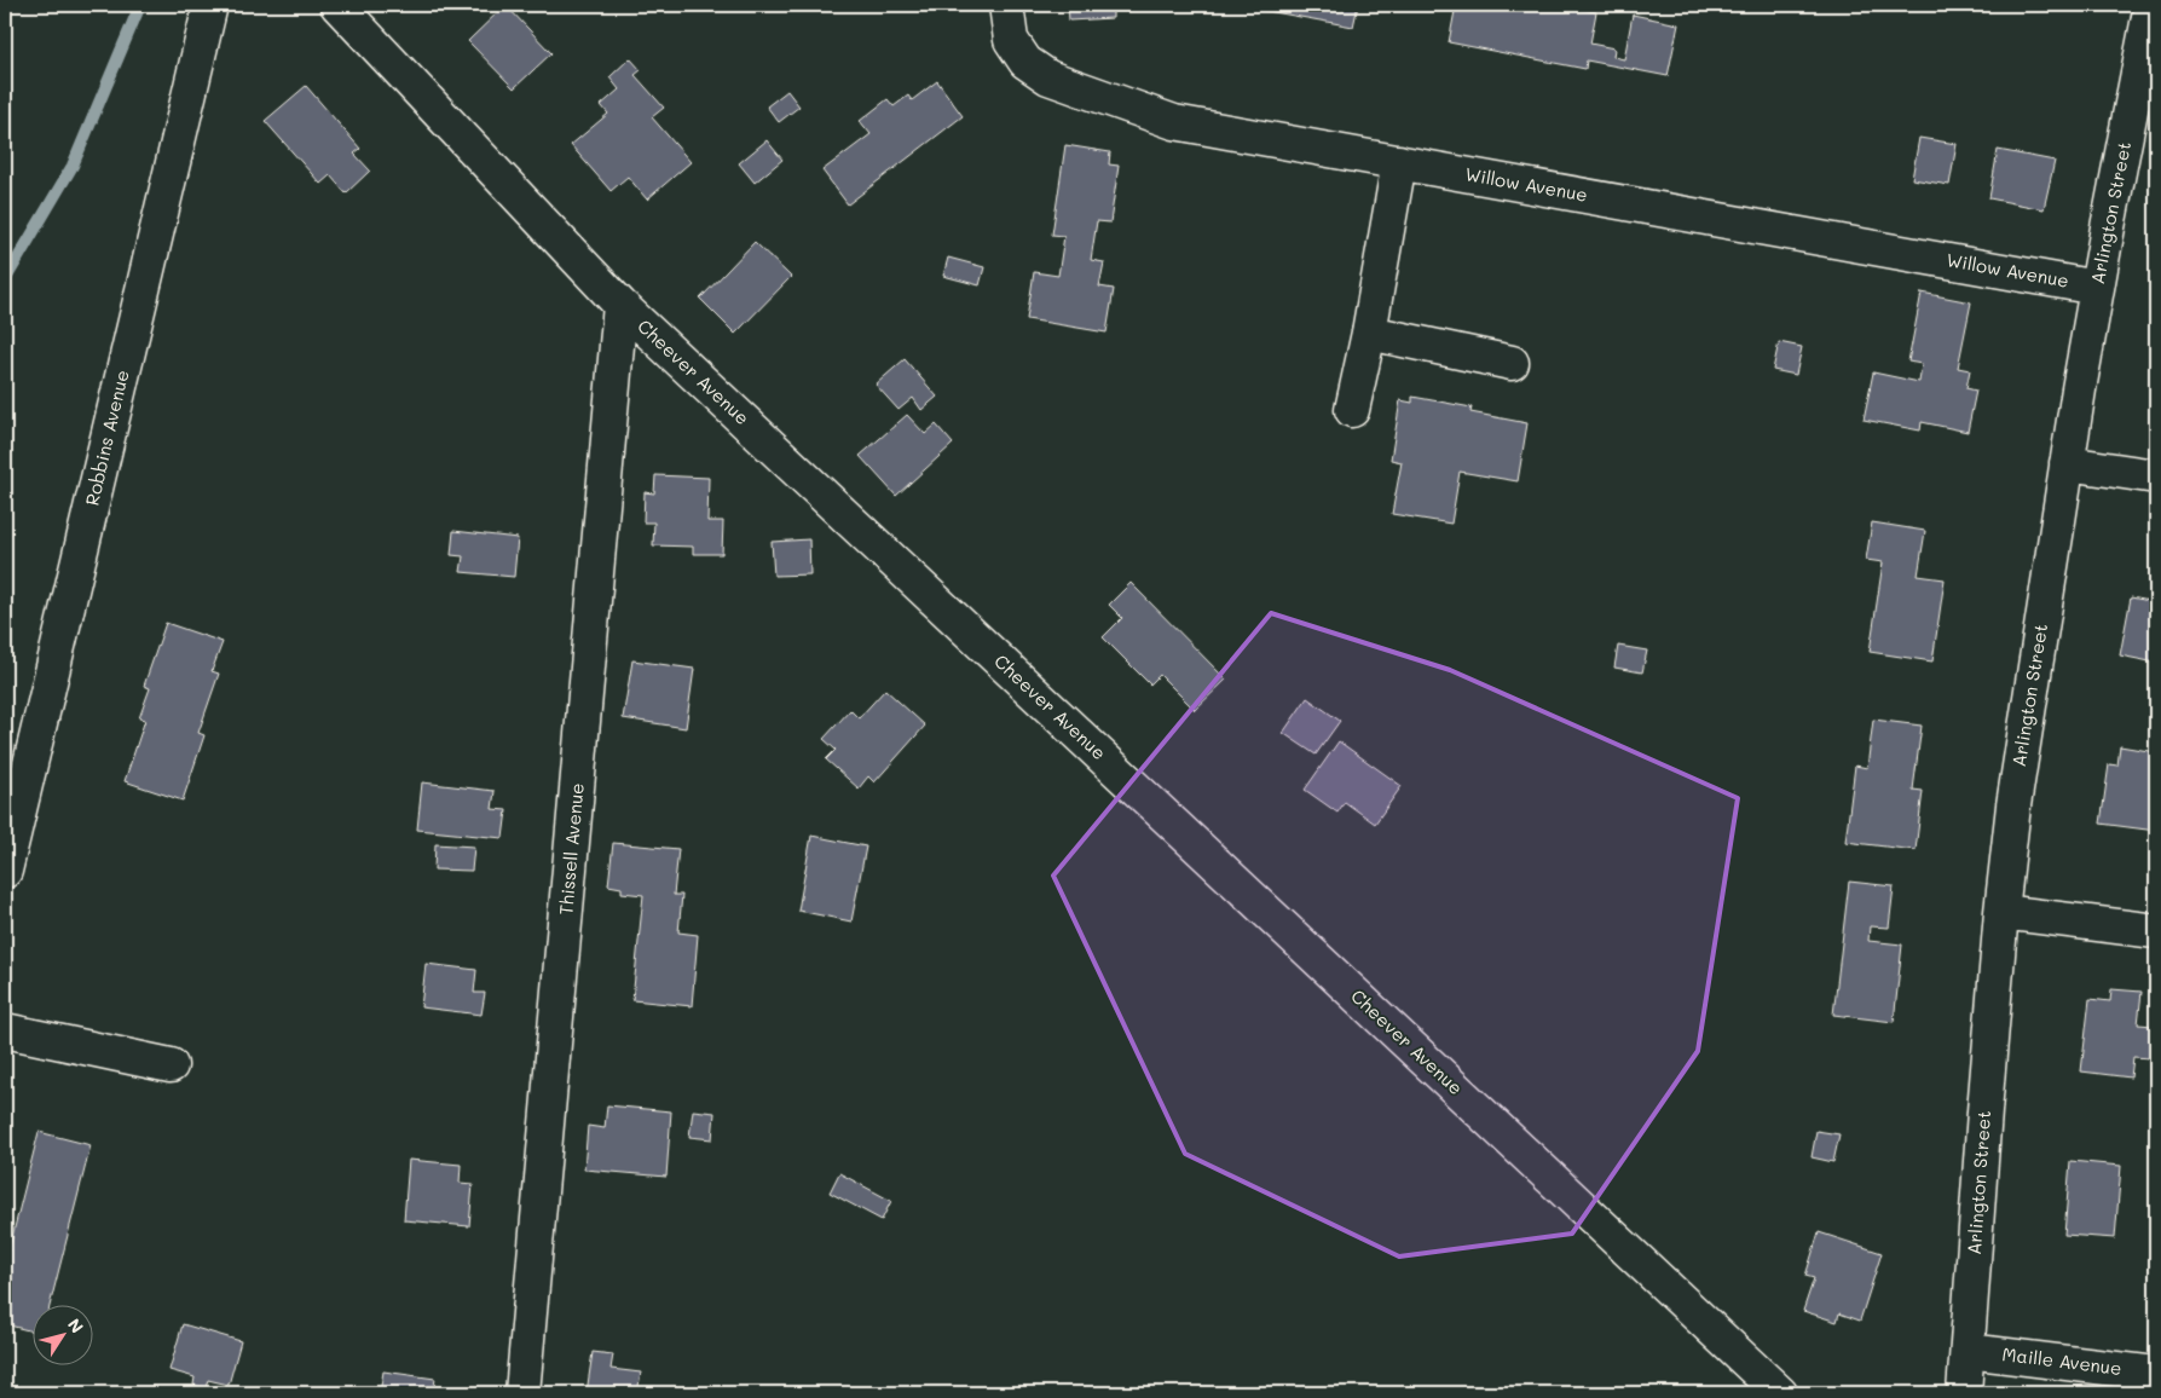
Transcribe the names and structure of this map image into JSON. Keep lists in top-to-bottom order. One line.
{"streets":{"street":["Willow Avenue","Arlington Street","Cheever Avenue","Robbins Avenue","Thissell Avenue","Maille Avenue"]},"crossings":[["Willow Avenue","Arlington Street"],["Arlington Street","Maille Avenue"],["Cheever Avenue","Thissell Avenue"]],"north":"top right"}
